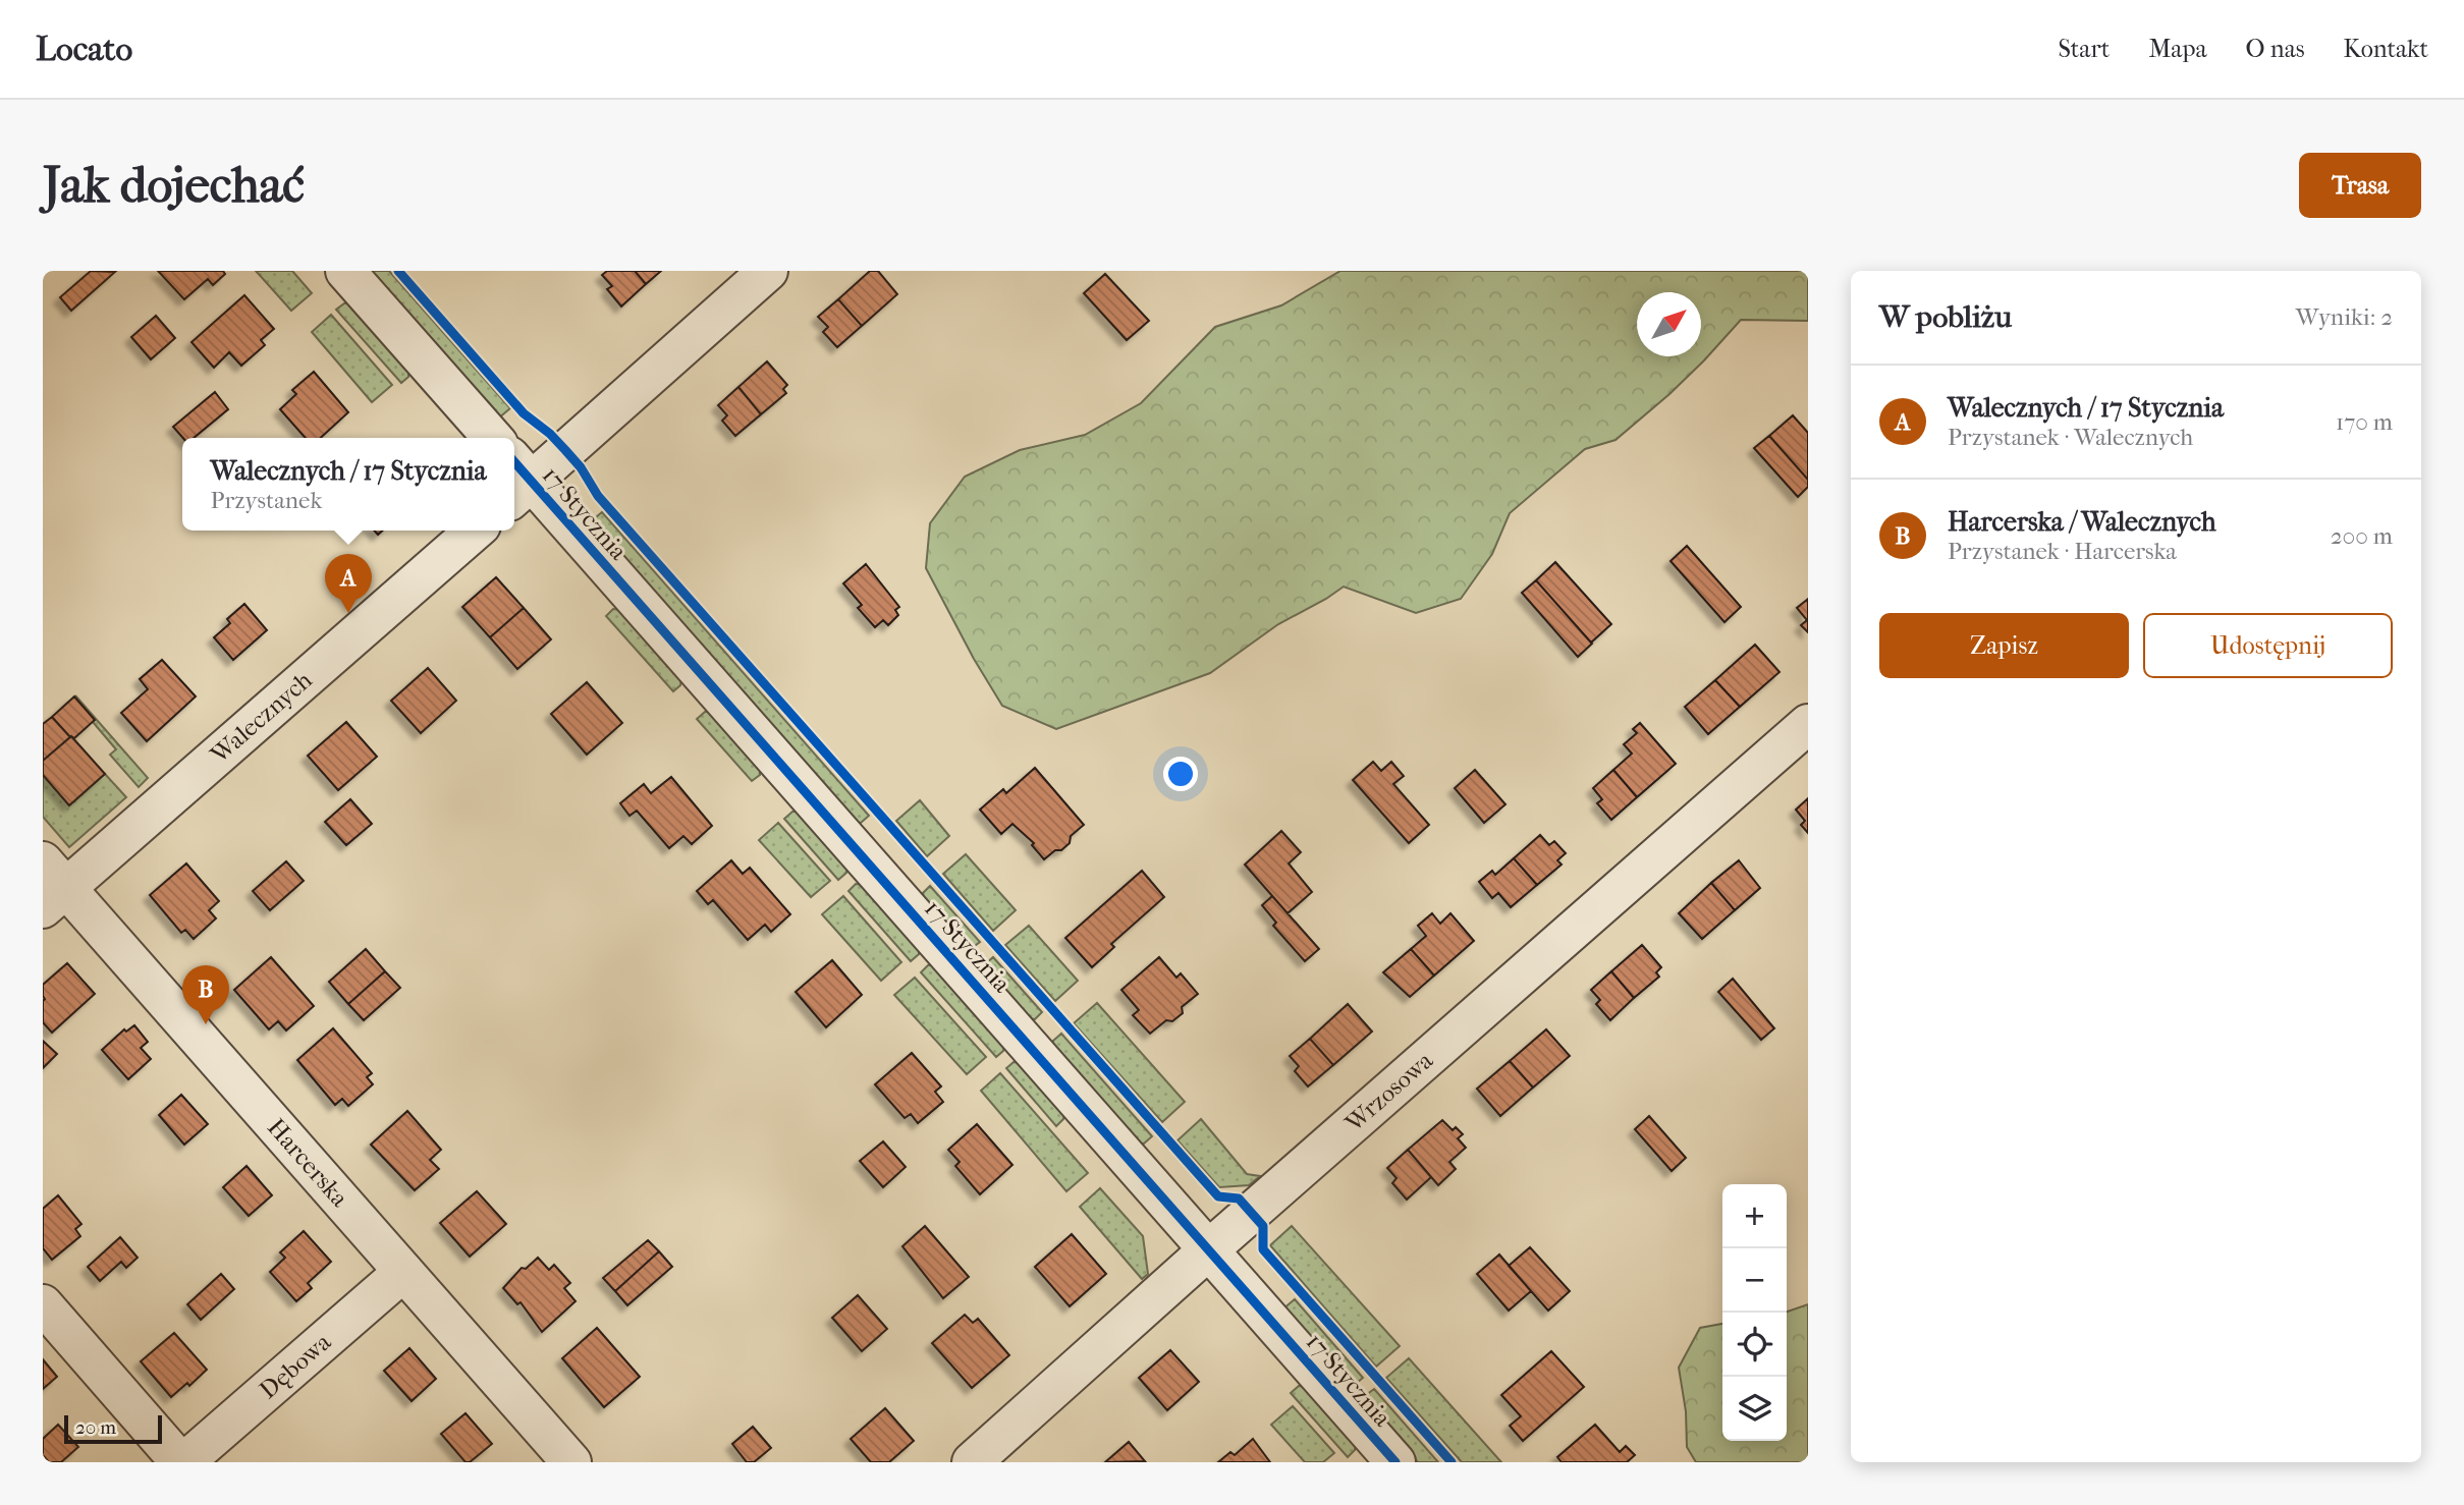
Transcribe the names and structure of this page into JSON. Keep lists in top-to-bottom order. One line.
{"streets":{"street":["17 Stycznia","Walecznych","Wrzosowa","Harcerska","Dębowa"]},"crossings":[["17 Stycznia","Wrzosowa"],["Walecznych","Harcerska"],["Harcerska","Dębowa"]],"scale_bar":"20 m","north":"top right","page":{"header":"Locato","nav":["Start","Mapa","O nas","Kontakt"],"buttons":["Trasa",["Zapisz","Udostępnij"]],"title":"Jak dojechać","heading":["W pobliżu","Wyniki: 2"],"list":[{"mark":"A","name":"Walecznych / 17 Stycznia","note":"Przystanek · Walecznych","value":"170 m"},{"mark":"B","name":"Harcerska / Walecznych","note":"Przystanek · Harcerska","value":"200 m"}],"popup":["Walecznych / 17 Stycznia","Przystanek"],"pins":["A","B"],"map_buttons":["+","−"],"scale":"20 m"}}
